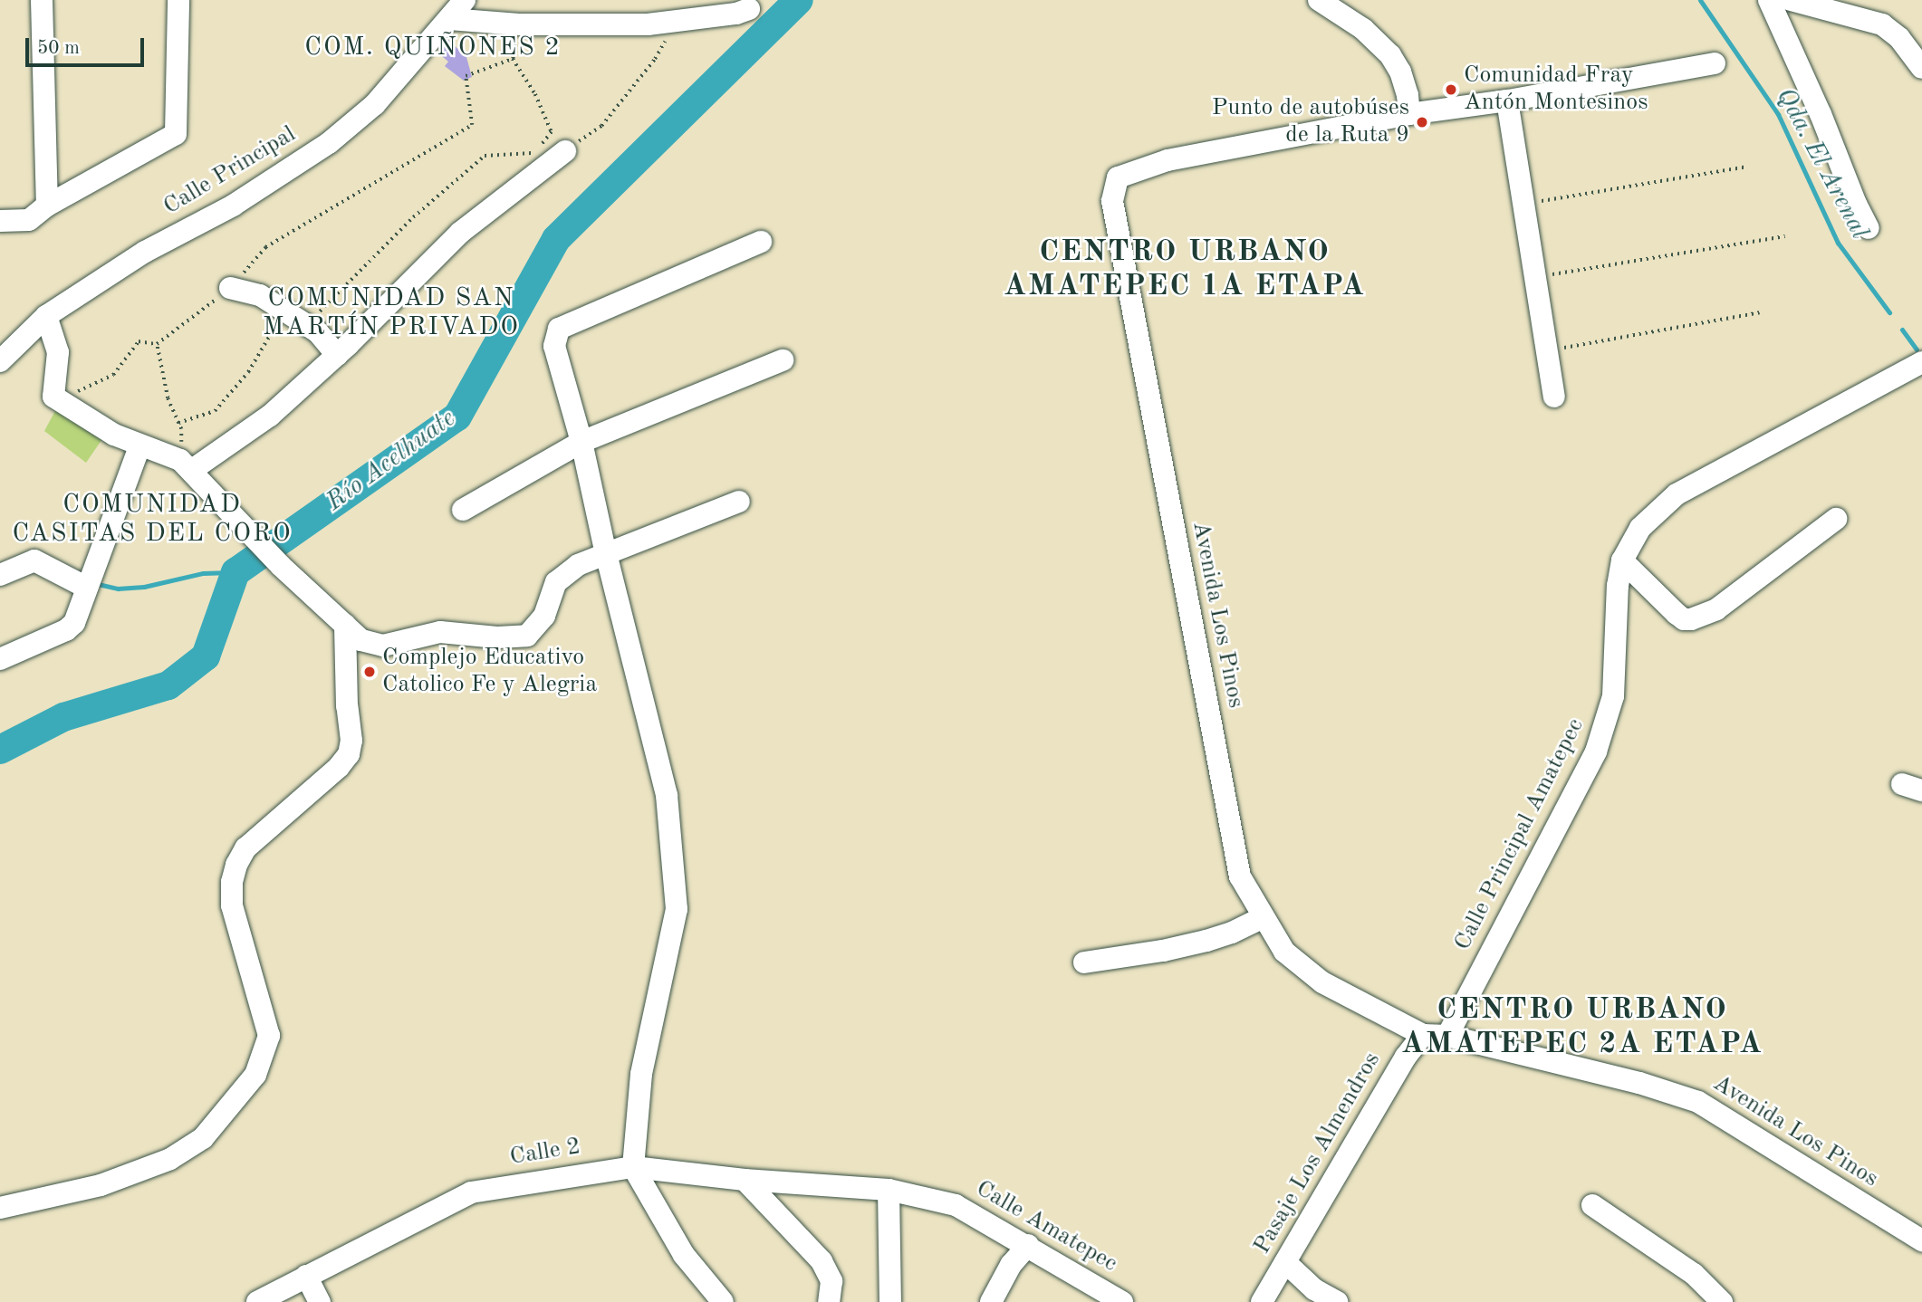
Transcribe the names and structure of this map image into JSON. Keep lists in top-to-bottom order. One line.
{"streets":{"street":["Calle Principal","Avenida Los Pinos","Calle Principal Amatepec","Calle 2","Pasaje Los Almendros","Calle Amatepec"]},"crossings":[["Avenida Los Pinos","Calle Principal Amatepec"],["Avenida Los Pinos","Pasaje Los Almendros"],["Calle 2","Calle Amatepec"]],"districts":["COM. QUIÑONES 2","CENTRO URBANO AMATEPEC 1A ETAPA","COMUNIDAD SAN MARTÍN PRIVADO","COMUNIDAD CASITAS DEL CORO","CENTRO URBANO AMATEPEC 2A ETAPA"],"water":["Qda. El Arenal","Río Acelhuate"],"places":["Comunidad Fray Antón Montesinos","Punto de autobúses de la Ruta 9","Complejo Educativo Catolico Fe y Alegria"],"scale_bar":"50 m"}
